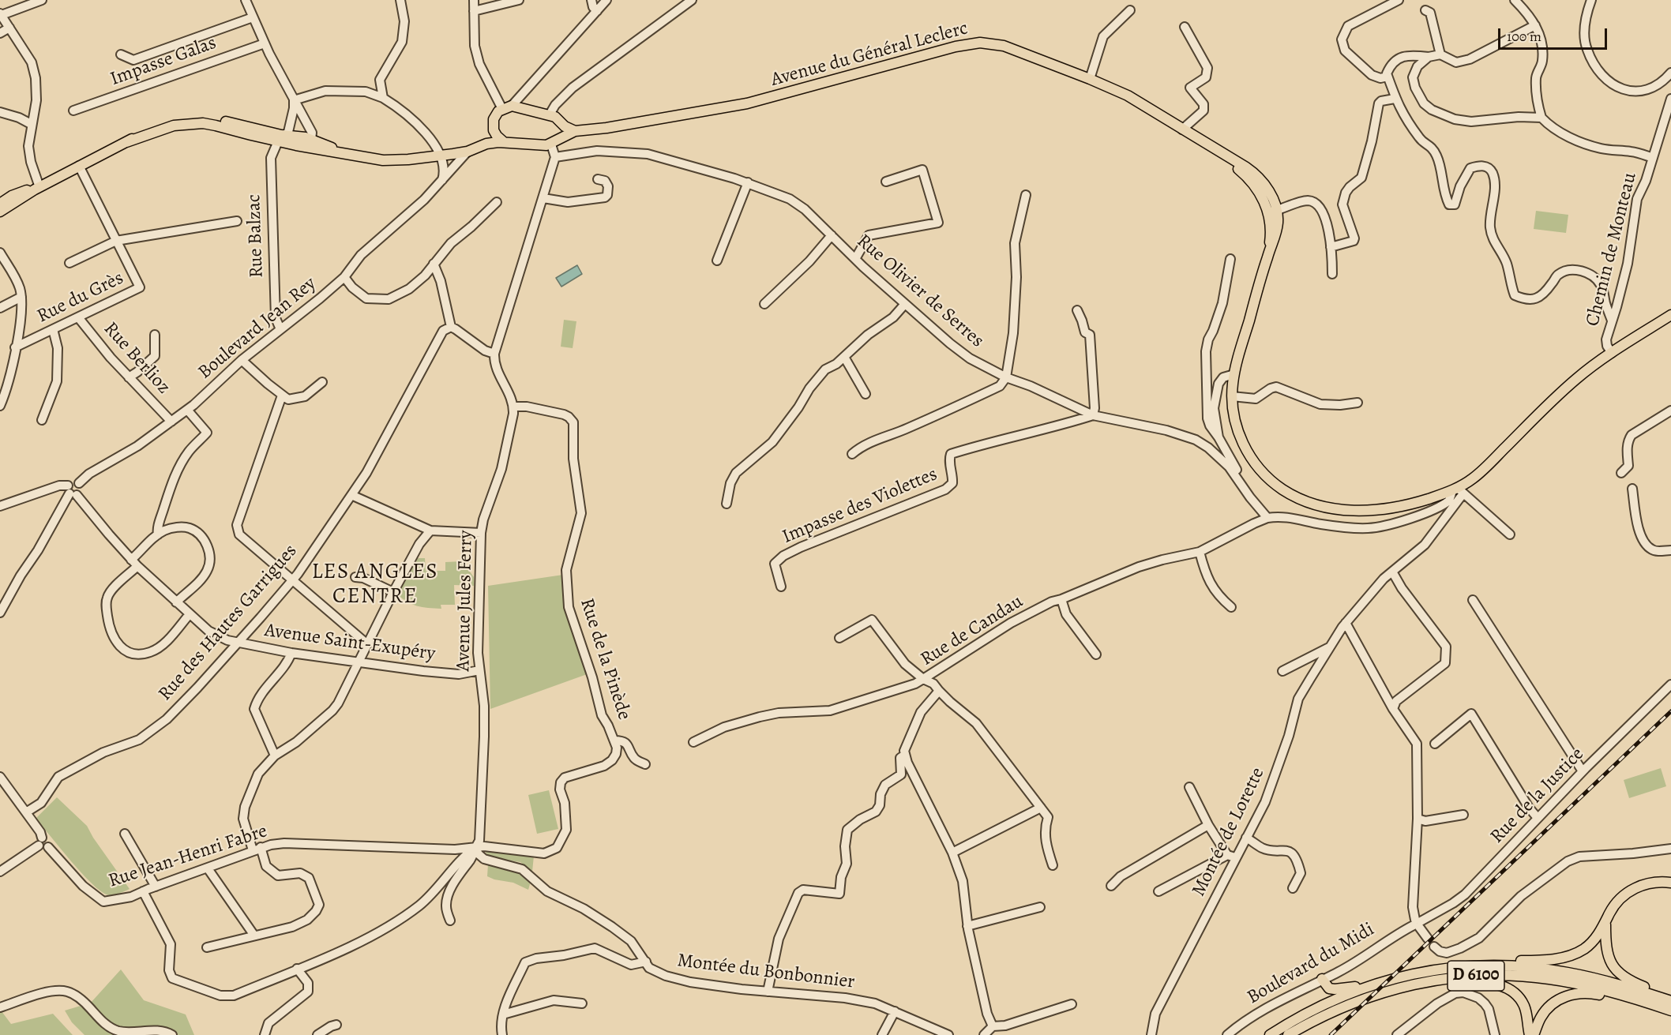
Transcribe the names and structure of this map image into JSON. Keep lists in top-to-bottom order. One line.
{"streets":{"main road":["Avenue du Général Leclerc","D 6100"],"street":["Impasse Galas","Rue Balzac","Chemin de Monteau","Rue Olivier de Serres","Rue du Grès","Boulevard Jean Rey","Rue Berlioz","Impasse des Violettes","Avenue Jules Ferry","Rue des Hautes Garrigues","Rue de Candau","Avenue Saint-Exupéry","Rue de la Pinède","Rue de la Justice","Montée de Lorette","Rue Jean-Henri Fabre","Boulevard du Midi","Montée du Bonbonnier"]},"crossings":[["Avenue du Général Leclerc","Chemin de Monteau"],["Avenue du Général Leclerc","Montée de Lorette"],["Rue Balzac","Boulevard Jean Rey"],["Rue Olivier de Serres","Impasse des Violettes"],["Rue Olivier de Serres","Rue de Candau"],["Rue du Grès","Rue Berlioz"],["Boulevard Jean Rey","Rue Berlioz"],["Boulevard Jean Rey","Avenue Saint-Exupéry"],["Avenue Jules Ferry","Avenue Saint-Exupéry"],["Avenue Jules Ferry","Rue de la Pinède"],["Avenue Jules Ferry","Rue Jean-Henri Fabre"],["Avenue Jules Ferry","Montée du Bonbonnier"],["Rue des Hautes Garrigues","Avenue Saint-Exupéry"],["Rue de Candau","Montée du Bonbonnier"],["Rue de la Pinède","Rue Jean-Henri Fabre"],["Rue de la Pinède","Montée du Bonbonnier"],["Rue de la Justice","Boulevard du Midi"],["Rue Jean-Henri Fabre","Montée du Bonbonnier"]],"districts":["LES ANGLES CENTRE"],"scale_bar":"100 m"}
